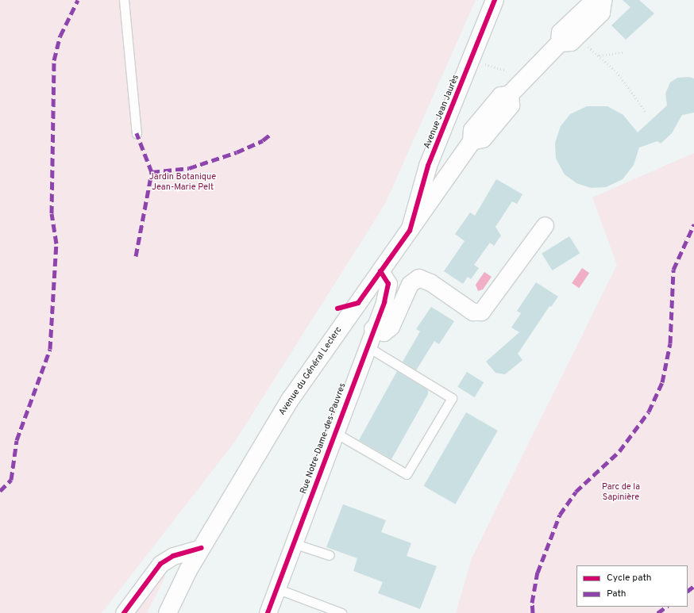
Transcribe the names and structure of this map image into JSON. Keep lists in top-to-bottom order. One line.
{"streets":{"main road":["Avenue Jean Jaurès","Avenue du Général Leclerc"],"street":["Rue Notre-Dame-des-Pauvres"]},"crossings":[["Avenue Jean Jaurès","Avenue du Général Leclerc"],["Avenue du Général Leclerc","Rue Notre-Dame-des-Pauvres"]],"parks":["Jardin Botanique Jean-Marie Pelt","Parc de la Sapinière"],"legend":["Cycle path","Path"]}
